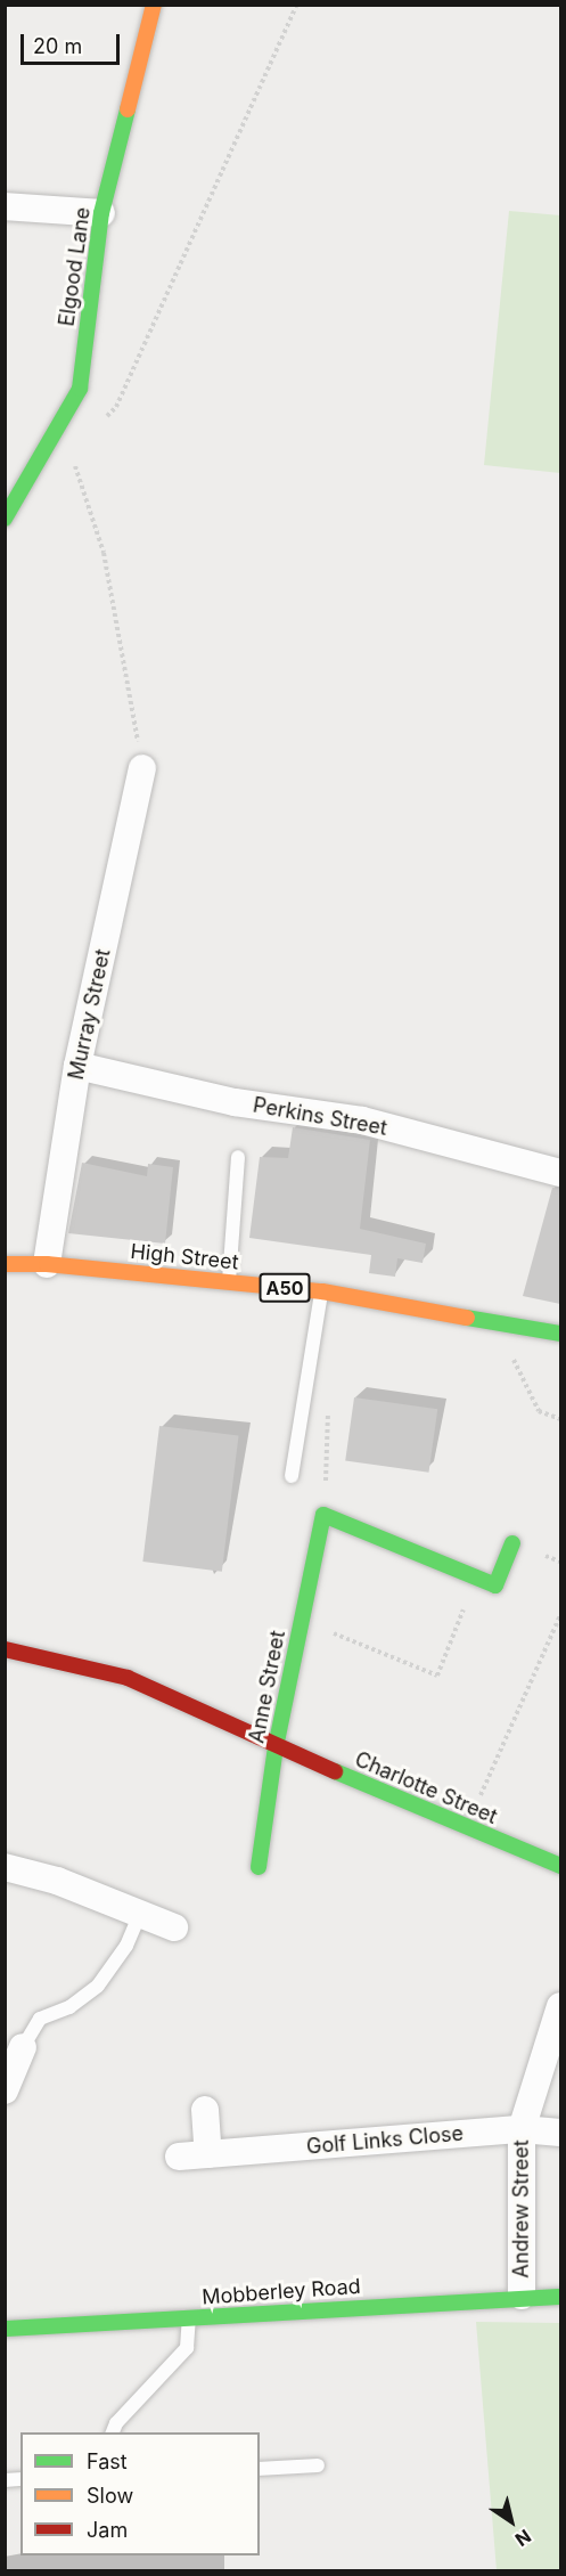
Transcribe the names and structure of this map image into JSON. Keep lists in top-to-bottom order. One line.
{"streets":{"street":["Elgood Lane","Murray Street","Perkins Street","High Street","A50","Anne Street","Charlotte Street","Golf Links Close","Andrew Street","Mobberley Road"]},"crossings":[["Murray Street","Perkins Street"],["Murray Street","High Street"],["Anne Street","Charlotte Street"],["Golf Links Close","Andrew Street"],["Andrew Street","Mobberley Road"]],"legend":["Fast","Slow","Jam"],"scale_bar":"20 m","north":"bottom right"}
